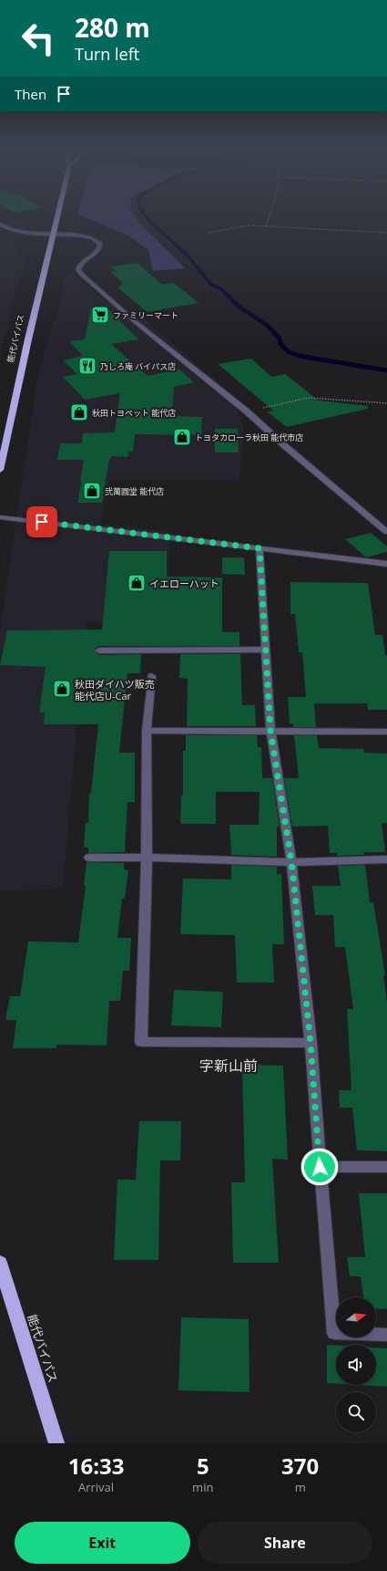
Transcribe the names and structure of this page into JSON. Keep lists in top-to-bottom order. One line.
{"streets":{"highway":["能代バイパス"]},"districts":["字新山前"],"places":{"supermarket":["ファミリーマート"],"restaurant":["乃しろ庵 バイパス店"],"shop":["秋田トヨペット 能代店","トヨタカローラ秋田 能代市店","弐萬圓堂 能代店","イエローハット","秋田ダイハツ販売 能代店U-Car"]},"north":"right","page":{"turn":["280 m","Turn left"],"then":"Then","eta":["16:33","Arrival","5","min","370","m"],"buttons":["Exit","Share"]}}
